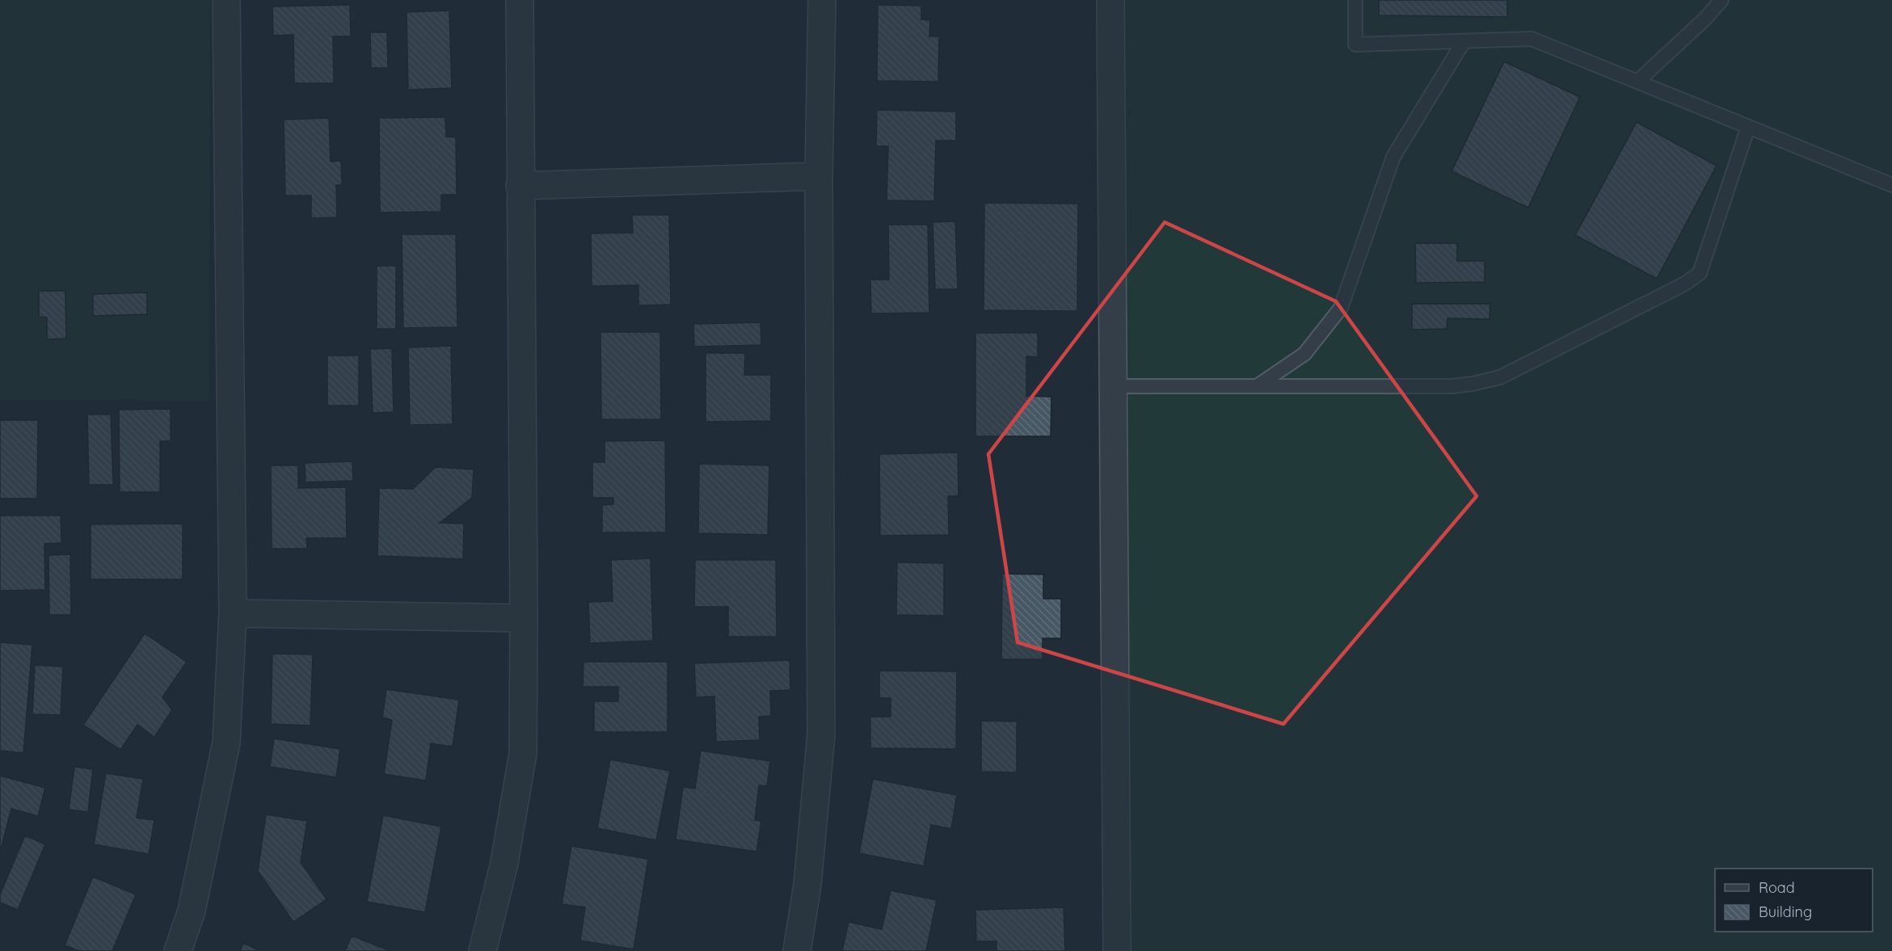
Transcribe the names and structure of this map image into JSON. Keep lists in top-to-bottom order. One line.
{"legend":["Road","Building"]}
